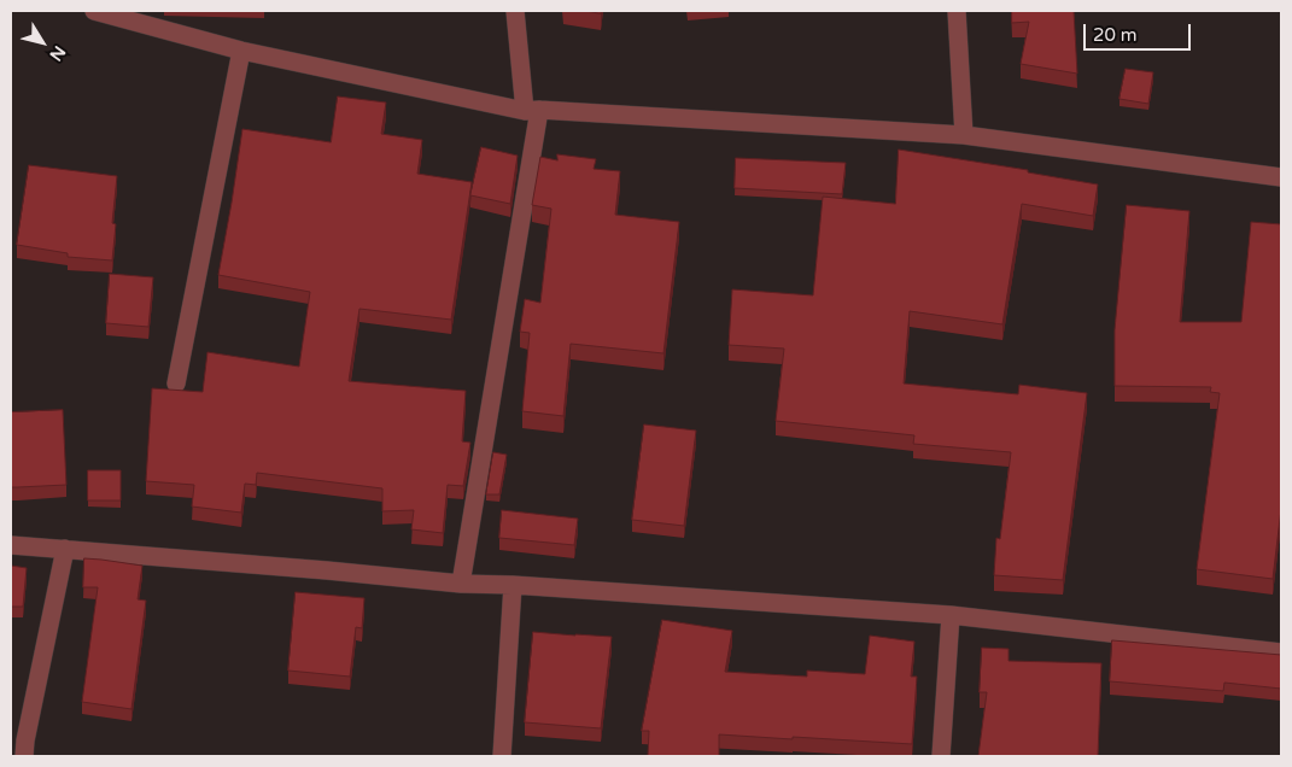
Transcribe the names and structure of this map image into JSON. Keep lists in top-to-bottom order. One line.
{"scale_bar":"20 m","north":"bottom right"}
